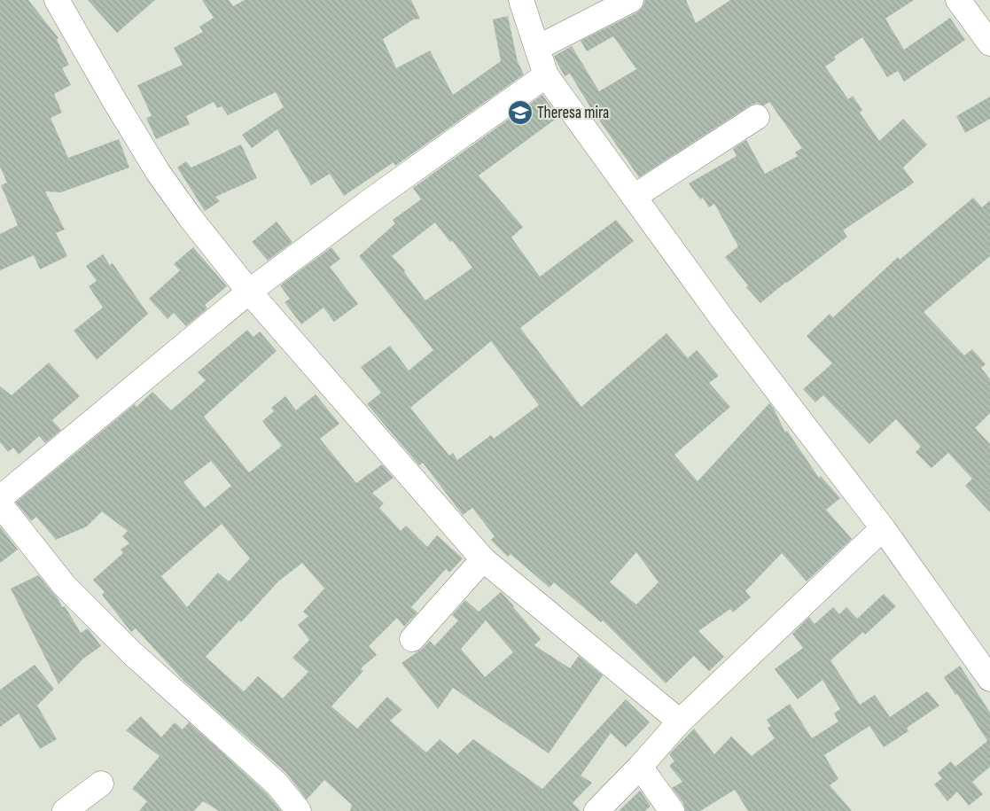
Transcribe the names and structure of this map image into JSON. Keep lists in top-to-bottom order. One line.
{"places":{"school or university":["Theresa mira"]}}
